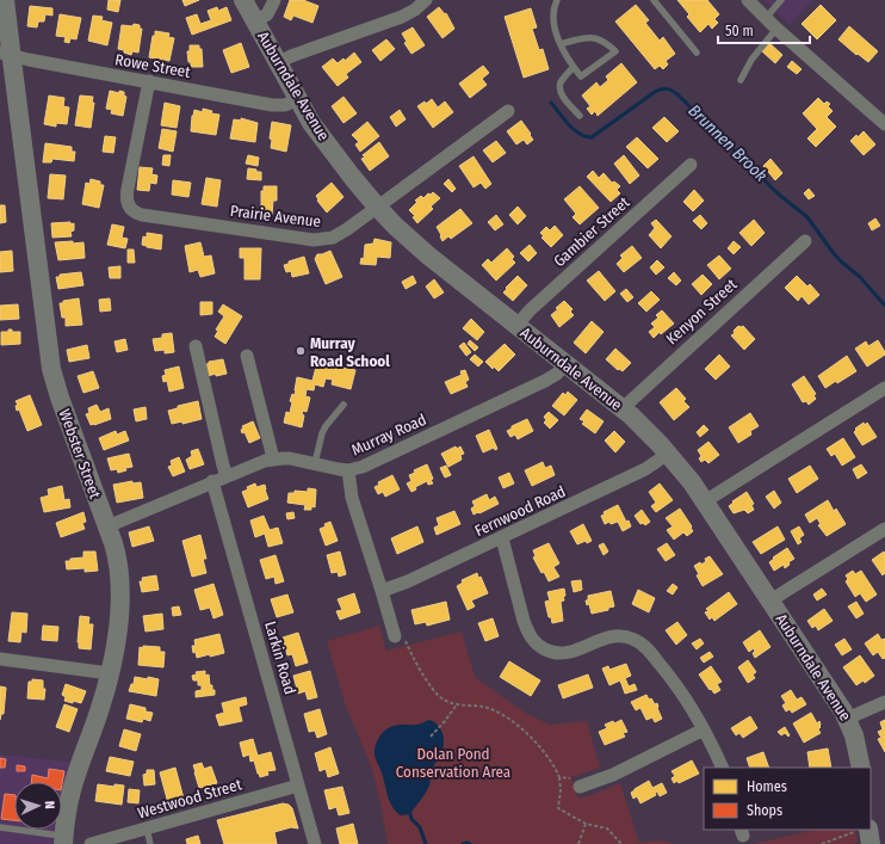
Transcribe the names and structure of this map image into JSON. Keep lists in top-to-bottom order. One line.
{"streets":{"street":["Rowe Street","Auburndale Avenue","Prairie Avenue","Gambier Street","Kenyon Street","Murray Road","Webster Street","Fernwood Road","Larkin Road","Westwood Street"]},"crossings":[["Rowe Street","Auburndale Avenue"],["Rowe Street","Prairie Avenue"],["Rowe Street","Webster Street"],["Auburndale Avenue","Prairie Avenue"],["Auburndale Avenue","Gambier Street"],["Auburndale Avenue","Kenyon Street"],["Auburndale Avenue","Murray Road"],["Auburndale Avenue","Fernwood Road"],["Murray Road","Webster Street"],["Murray Road","Larkin Road"],["Larkin Road","Westwood Street"]],"water":["Brunnen Brook"],"parks":["Dolan Pond Conservation Area"],"places":["Murray Road School"],"legend":["Homes","Shops"],"scale_bar":"50 m","north":"right"}
